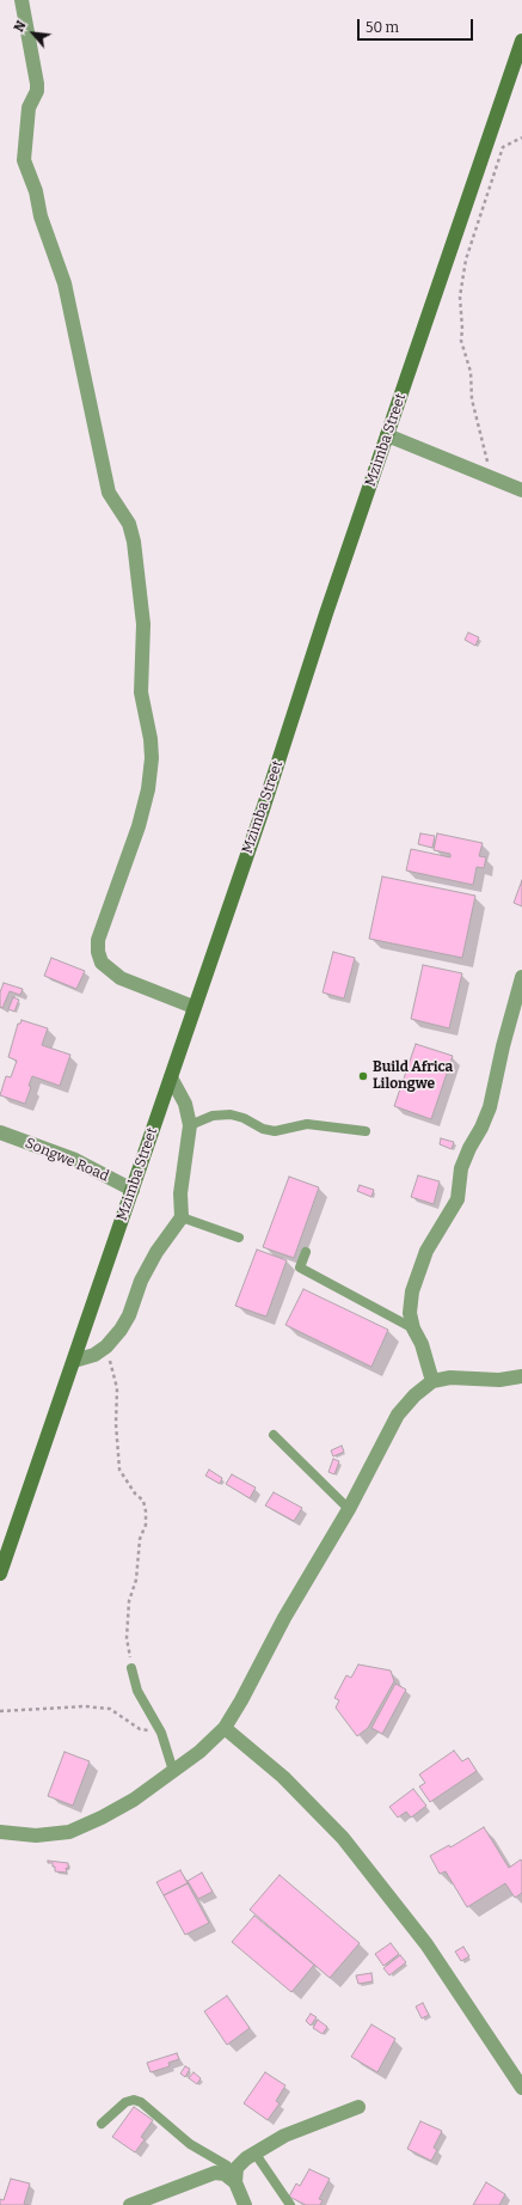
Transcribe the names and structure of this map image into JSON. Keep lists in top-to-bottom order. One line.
{"streets":{"main road":["Mzimba Street"],"street":["Songwe Road"]},"crossings":[["Mzimba Street","Songwe Road"]],"places":["Build Africa Lilongwe"],"scale_bar":"50 m","north":"top left"}
